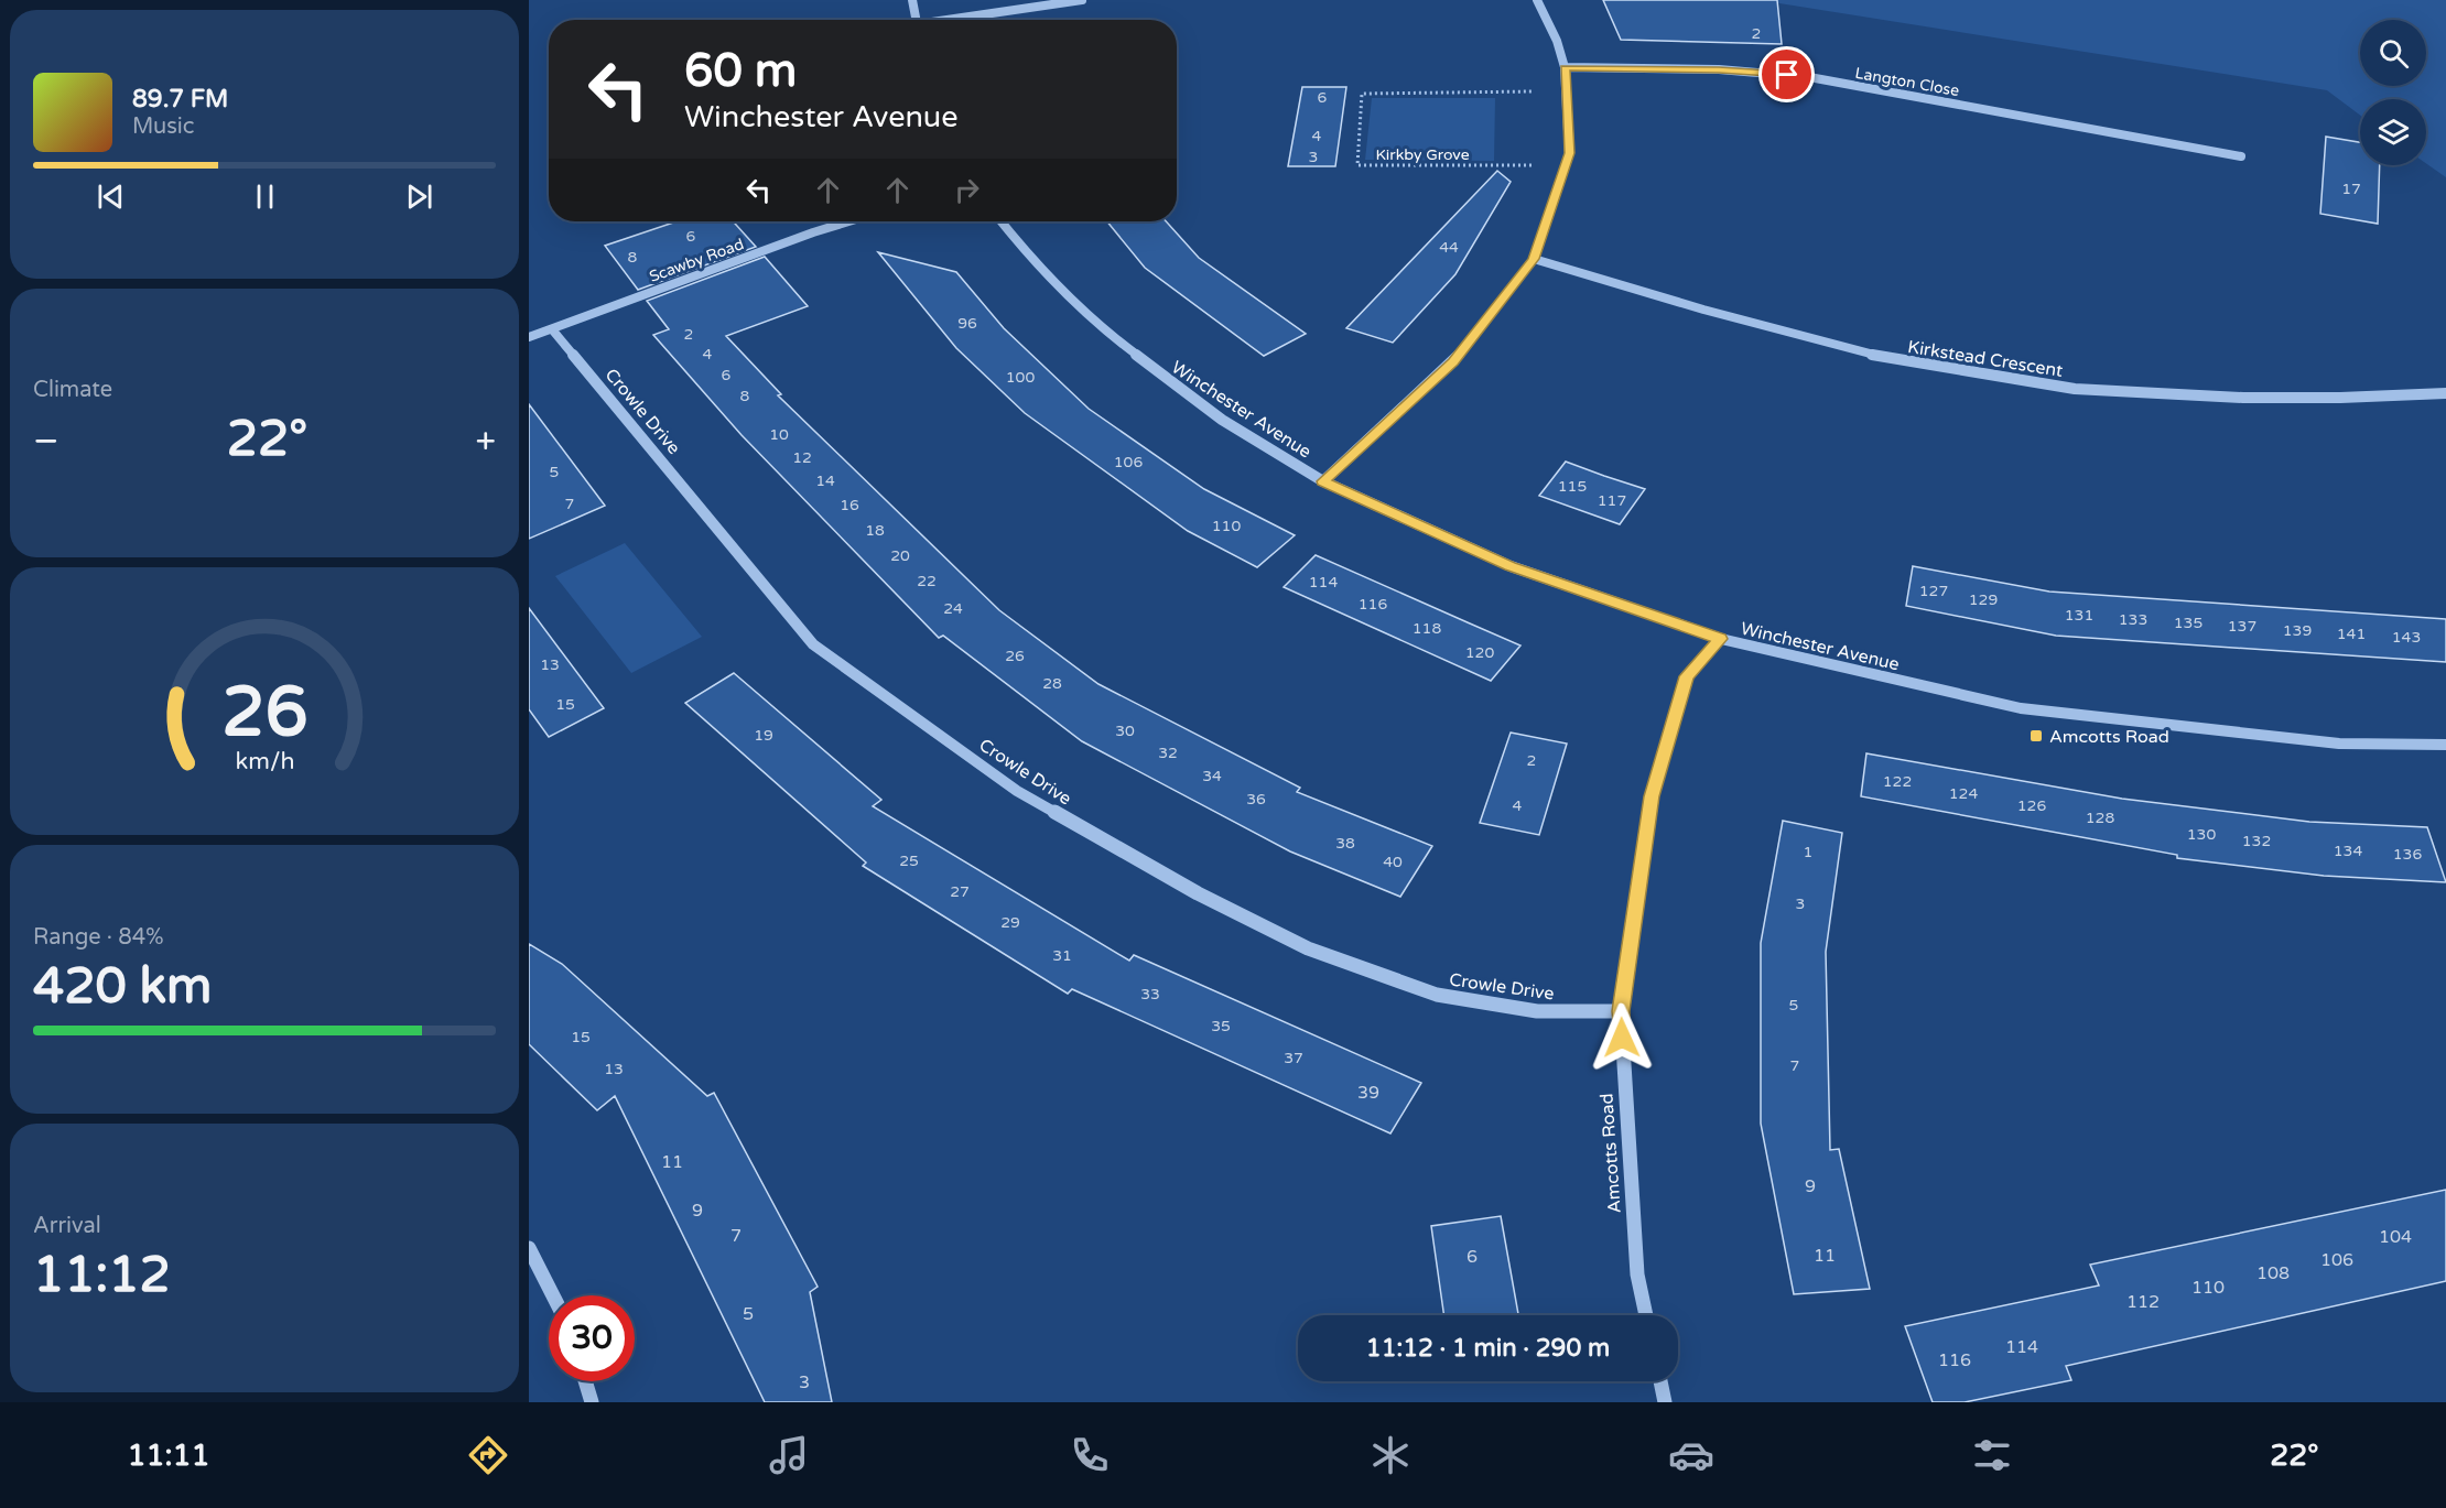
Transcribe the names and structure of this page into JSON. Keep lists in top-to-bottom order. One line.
{"streets":{"street":["Langton Close","Scawby Road","Kirkstead Crescent","Winchester Avenue","Crowle Drive","Amcotts Road"],"path":["Kirkby Grove"]},"crossings":[["Scawby Road","Crowle Drive"],["Winchester Avenue","Amcotts Road"],["Crowle Drive","Amcotts Road"]],"places":{"transit":["Amcotts Road"]},"house_numbers":["2","6","4","3","17","6","44","8","96","2","4","6","100","8","10","12","106","5","14","115","117","7","16","110","18","20","22","114","127","129","116","24","131","133","135","137","118","139","141","143","120","26","13","28","15","30","19","32","2","34","122","124","36","4","126","128","130","132","38","134","1","136","25","40","27","3","29","31","33","5","35","15","37","7","13","39","11","9","9","7","104","11","6","106","108","110","112","5","114","116","3"],"page":{"turn":["60 m","Winchester Avenue"],"song":["89.7 FM","Music"],"tile":["Climate",["Range · 84%","420 km"],["Arrival","11:12"]],"heat":["−","22°","+"],"limit":"30","trip":"11:12 · 1 min · 290 m","tabs":["11:11","22°"],"gauge":["26","km/h"]}}
